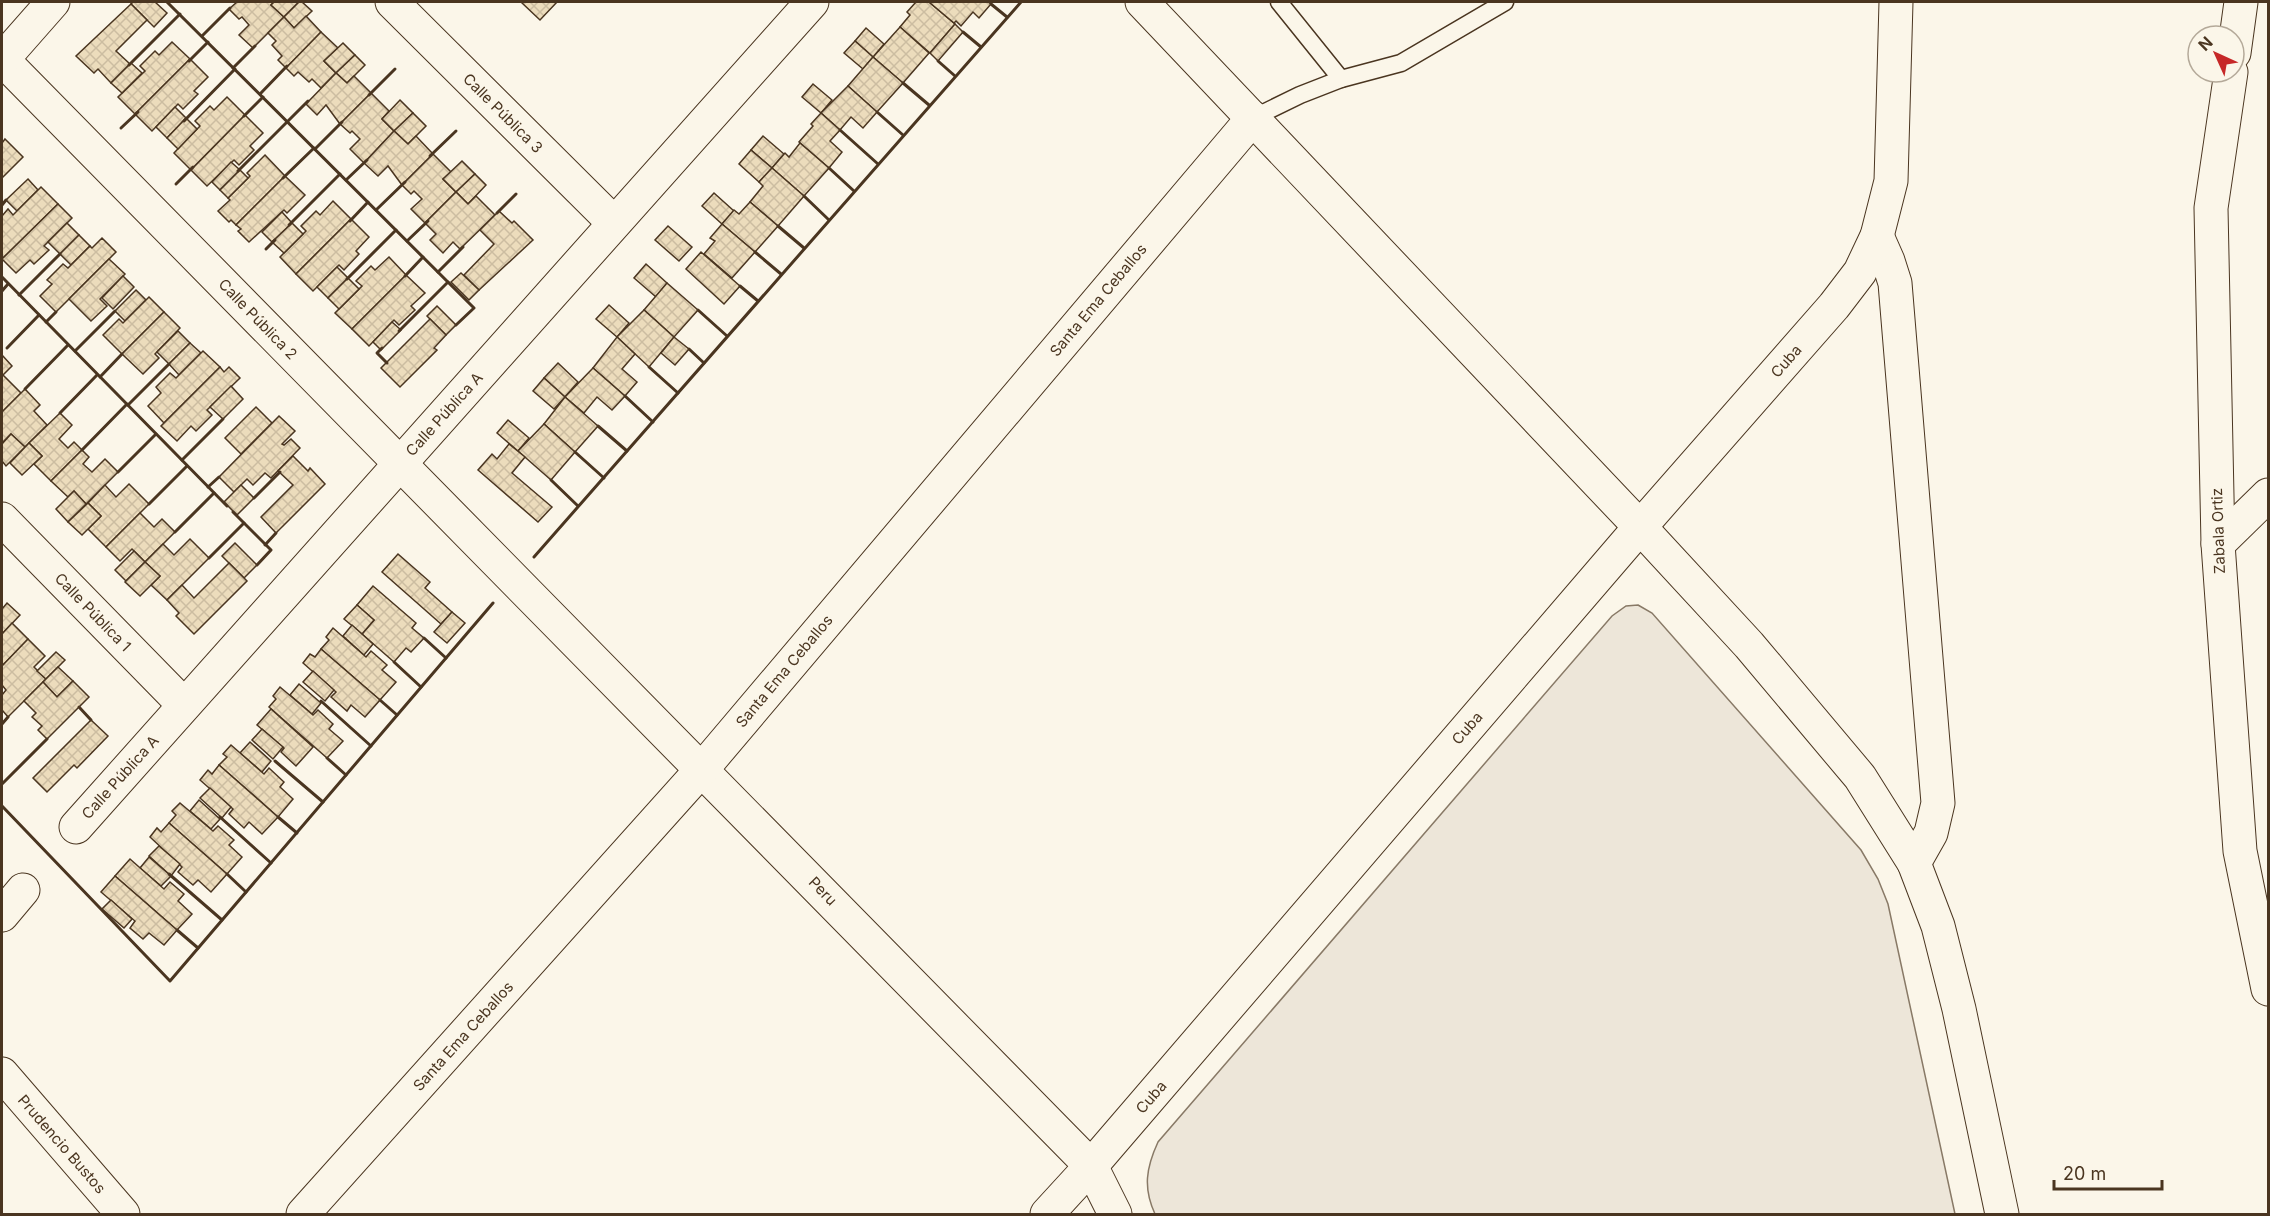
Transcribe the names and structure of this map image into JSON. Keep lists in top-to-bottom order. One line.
{"streets":{"street":["Calle Pública 3","Santa Ema Ceballos","Calle Pública 2","Cuba","Calle Pública A","Zabala Ortiz","Calle Pública 1","Peru","Prudencio Bustos"]},"crossings":[["Calle Pública 3","Calle Pública A"],["Santa Ema Ceballos","Peru"],["Calle Pública 2","Calle Pública A"],["Calle Pública 2","Peru"],["Cuba","Peru"],["Calle Pública A","Calle Pública 1"]],"scale_bar":"20 m","north":"top left"}
